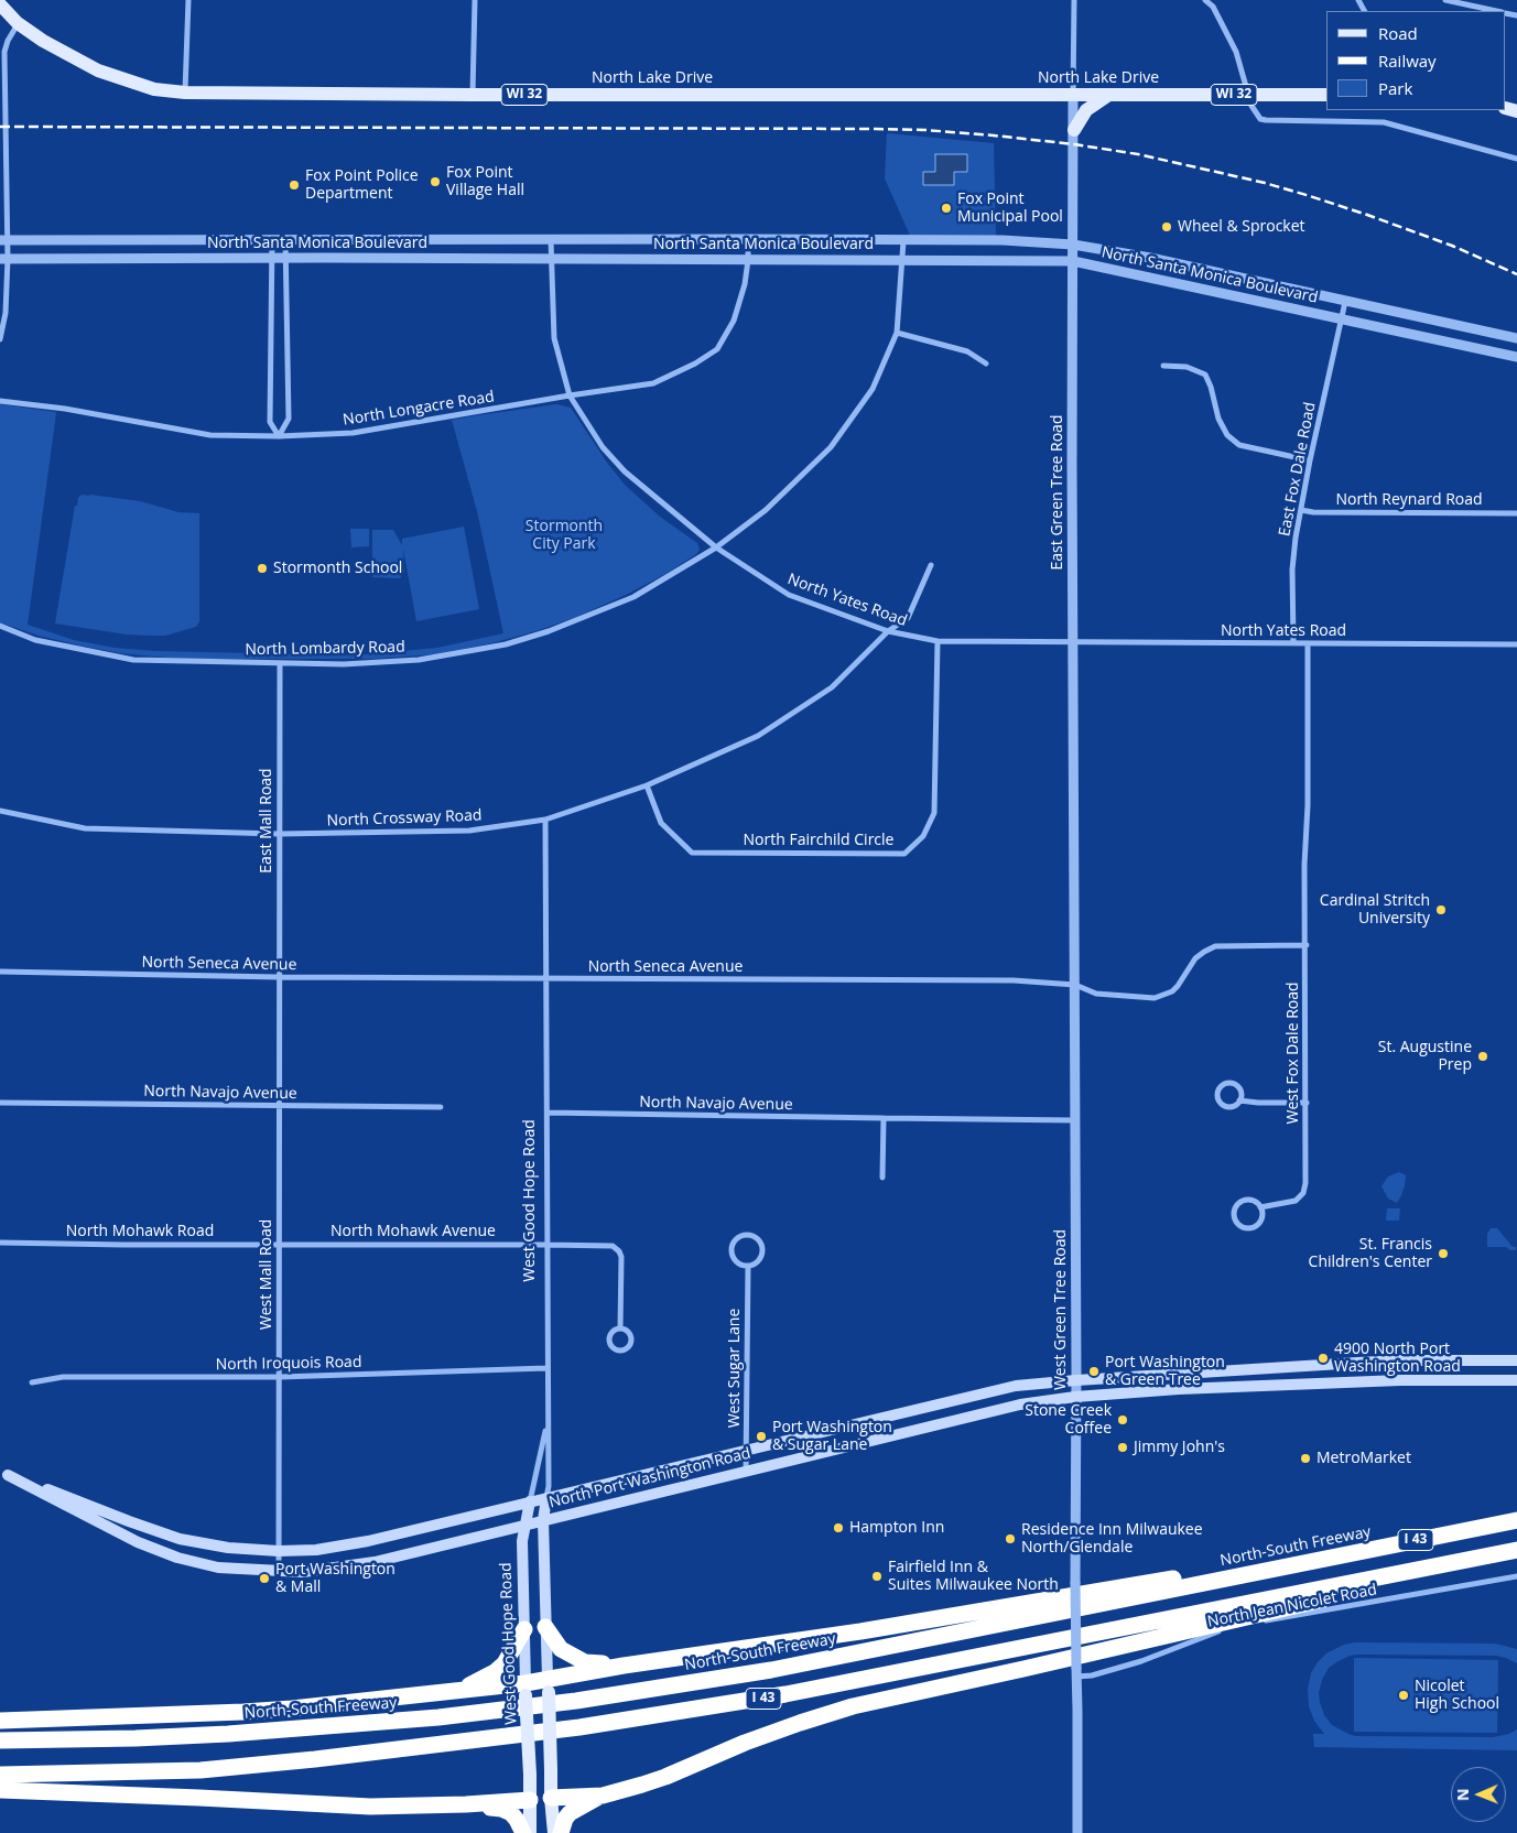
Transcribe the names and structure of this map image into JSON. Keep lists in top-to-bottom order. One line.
{"streets":{"highway":["I 43","North-South Freeway"],"main road":["North Lake Drive","WI 32","West Good Hope Road","North Port Washington Road"],"street":["North Santa Monica Boulevard","North Longacre Road","East Fox Dale Road","East Green Tree Road","North Reynard Road","North Yates Road","North Lombardy Road","North Crossway Road","East Mall Road","North Fairchild Circle","North Seneca Avenue","West Fox Dale Road","North Navajo Avenue","North Mohawk Road","North Mohawk Avenue","West Mall Road","West Green Tree Road","North Iroquois Road","West Sugar Lane","North Jean Nicolet Road"]},"crossings":[["North Lake Drive","East Green Tree Road"],["North Santa Monica Boulevard","North Longacre Road"],["North Santa Monica Boulevard","East Fox Dale Road"],["North Santa Monica Boulevard","East Green Tree Road"],["North Santa Monica Boulevard","North Yates Road"],["North Santa Monica Boulevard","North Lombardy Road"],["North Longacre Road","North Yates Road"],["East Fox Dale Road","North Reynard Road"],["East Fox Dale Road","North Yates Road"],["East Green Tree Road","North Yates Road"],["East Green Tree Road","North Seneca Avenue"],["East Green Tree Road","West Green Tree Road"],["North Yates Road","North Lombardy Road"],["North Yates Road","North Crossway Road"],["North Yates Road","North Fairchild Circle"],["North Yates Road","West Fox Dale Road"],["North Lombardy Road","East Mall Road"],["North Crossway Road","East Mall Road"],["North Crossway Road","North Fairchild Circle"],["North Crossway Road","West Good Hope Road"],["East Mall Road","North Seneca Avenue"],["East Mall Road","West Mall Road"],["North Seneca Avenue","West Fox Dale Road"],["North Seneca Avenue","West Good Hope Road"],["North Seneca Avenue","West Mall Road"],["North Seneca Avenue","West Green Tree Road"],["North Navajo Avenue","West Good Hope Road"],["North Navajo Avenue","West Mall Road"],["North Navajo Avenue","West Green Tree Road"],["West Good Hope Road","North Mohawk Avenue"],["West Good Hope Road","North Iroquois Road"],["West Good Hope Road","North Port Washington Road"],["North Mohawk Road","North Mohawk Avenue"],["North Mohawk Road","West Mall Road"],["North Mohawk Avenue","West Mall Road"],["West Mall Road","North Iroquois Road"],["West Mall Road","North Port Washington Road"],["West Green Tree Road","North Port Washington Road"],["West Green Tree Road","North Jean Nicolet Road"],["West Sugar Lane","North Port Washington Road"]],"parks":["Stormonth City Park"],"places":["Fox Point Village Hall","Fox Point Police Department","Fox Point Municipal Pool","Wheel & Sprocket","Stormonth School","Cardinal Stritch University","St. Augustine Prep","St. Francis Children's Center","4900 North Port Washington Road","Port Washington & Green Tree","Stone Creek Coffee","Port Washington & Sugar Lane","Jimmy John's","MetroMarket","Hampton Inn","Residence Inn Milwaukee North/Glendale","Fairfield Inn & Suites Milwaukee North","Port Washington & Mall","Nicolet High School"],"legend":["Road","Railway","Park"],"north":"left"}
